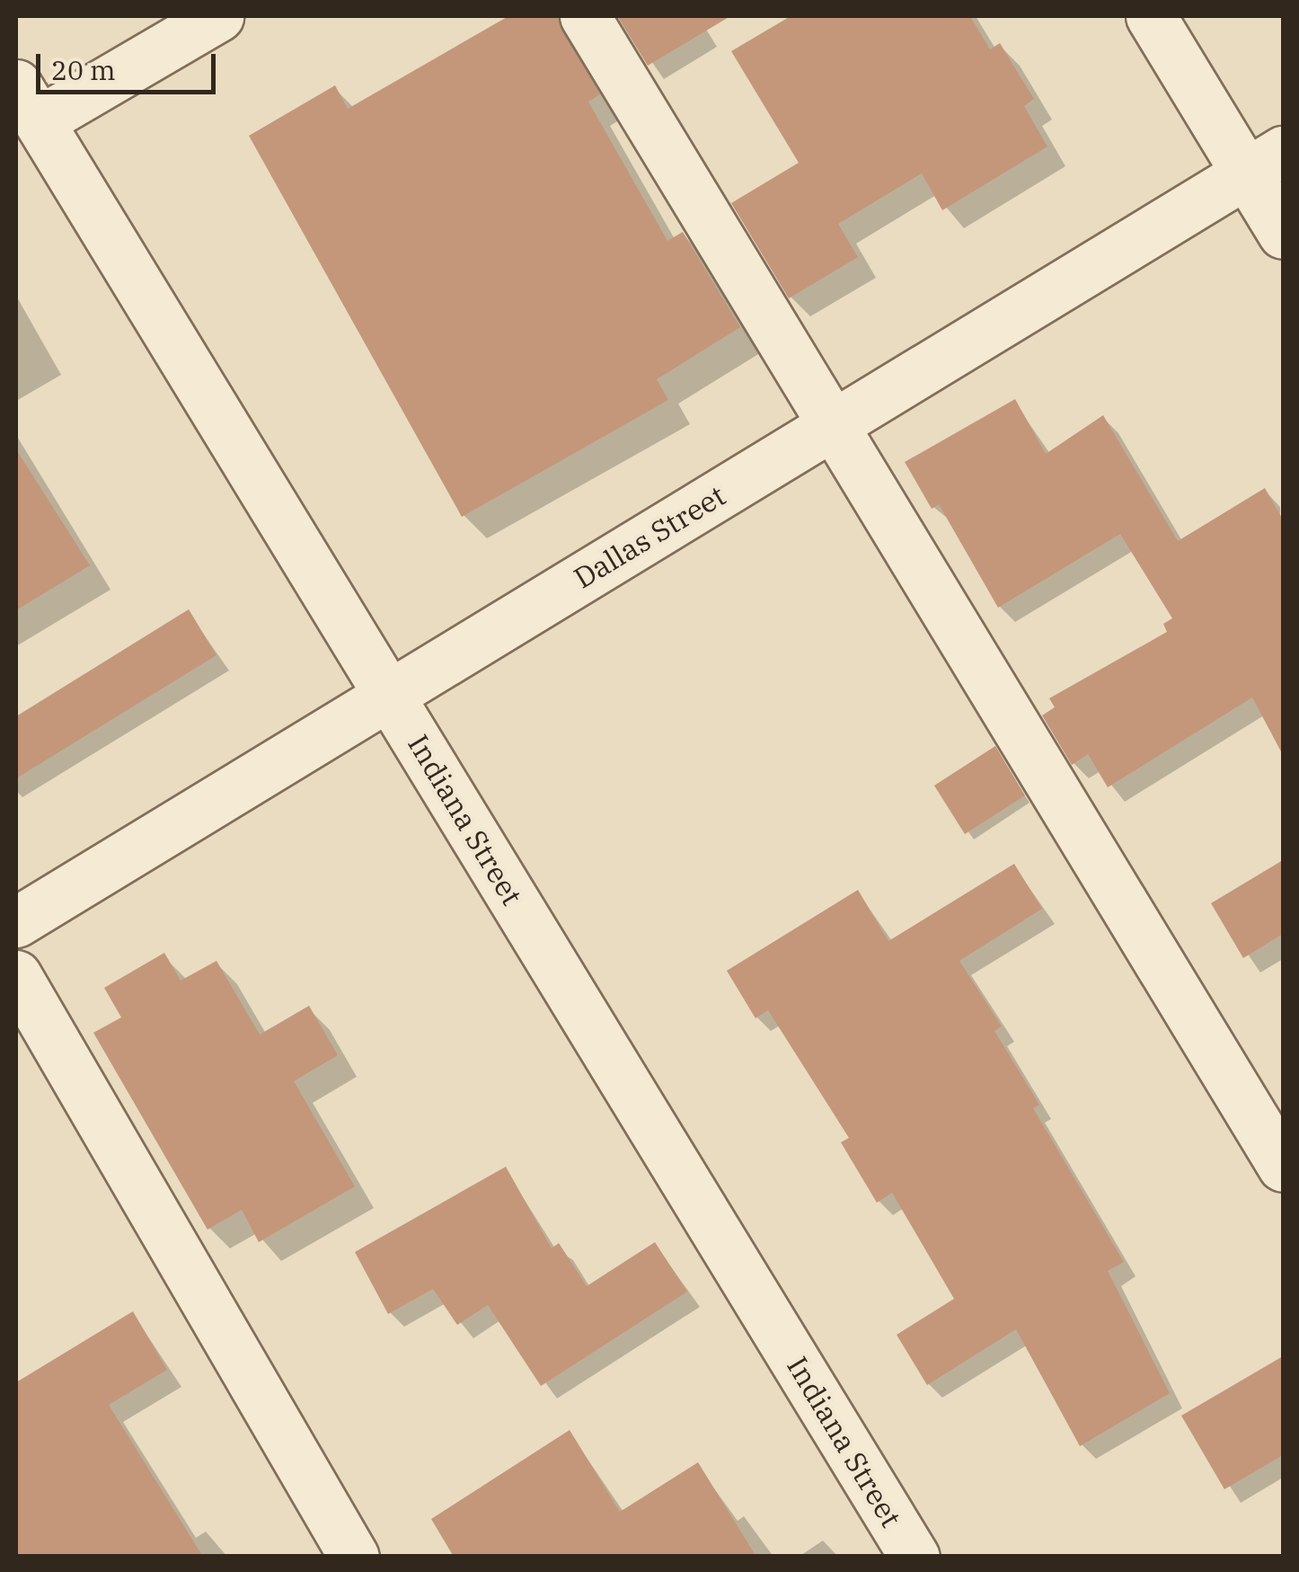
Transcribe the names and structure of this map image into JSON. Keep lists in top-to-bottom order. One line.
{"streets":{"street":["Dallas Street","Indiana Street"]},"crossings":[["Dallas Street","Indiana Street"]],"scale_bar":"20 m"}
